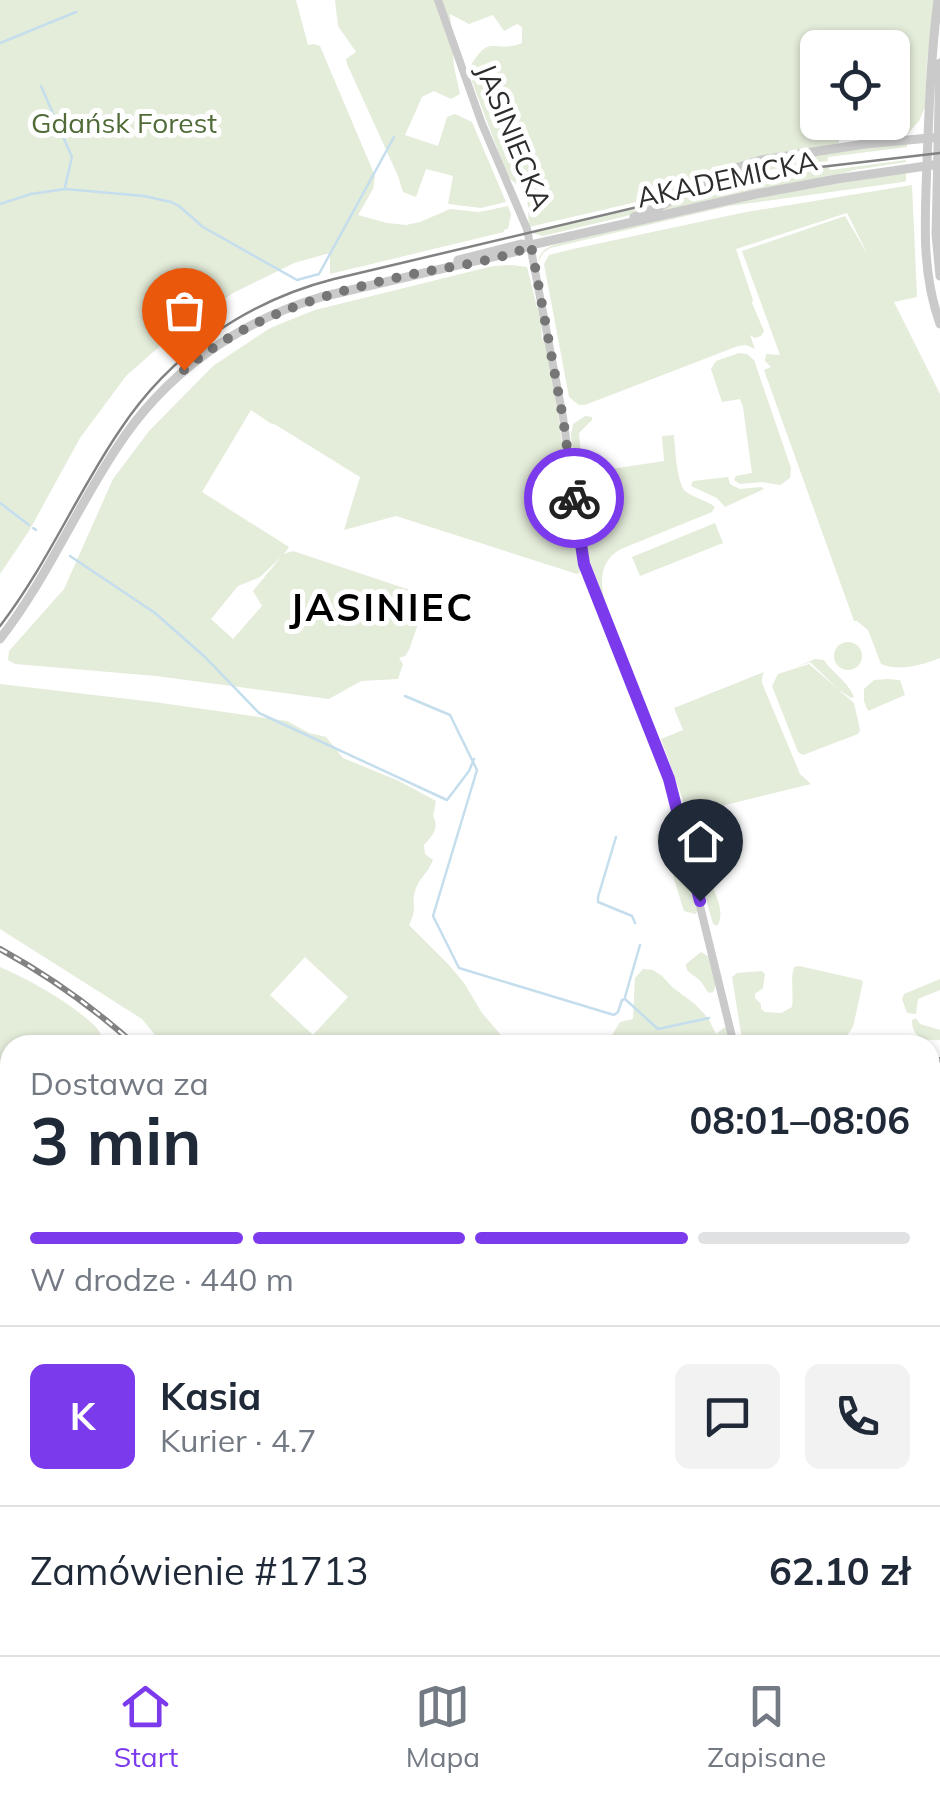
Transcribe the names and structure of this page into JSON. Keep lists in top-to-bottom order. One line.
{"streets":{"street":["JASINIECKA","AKADEMICKA"]},"crossings":[["JASINIECKA","AKADEMICKA"]],"districts":["JASINIEC"],"parks":["Gdańsk Forest"],"page":{"heading":["3 min","Dostawa za","08:01–08:06"],"panel":["Kasia","Kurier · 4.7","Zamówienie #1713","62.10 zł"],"bar":"W drodze · 440 m","round":"K","tabs":["Start","Mapa","Zapisane"]}}
